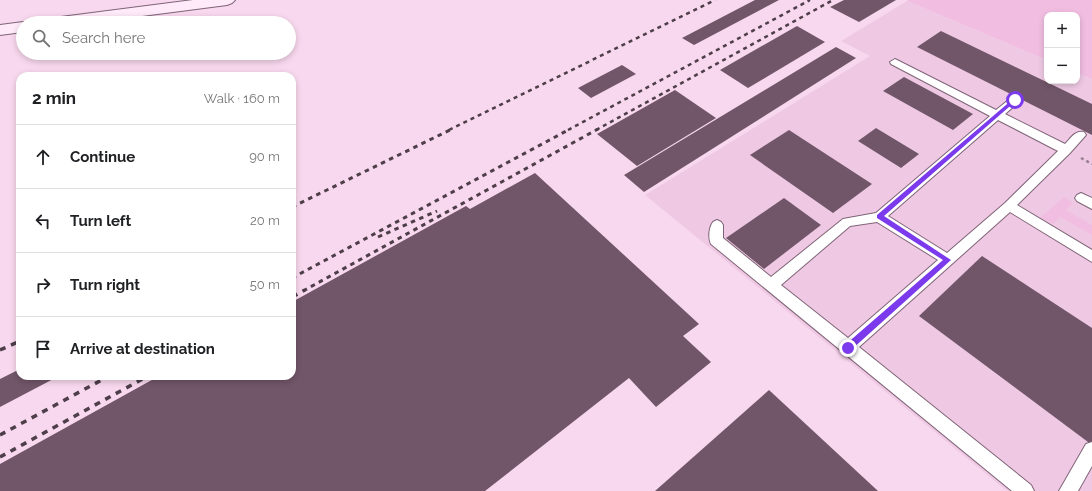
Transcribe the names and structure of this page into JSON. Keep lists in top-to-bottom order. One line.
{"page":{"map_buttons":["+","−"],"search":"Search here","heading":["2 min","Walk · 160 m"],"list":[["Continue","90 m"],["Turn left","20 m"],["Turn right","50 m"],"Arrive at destination"]}}
